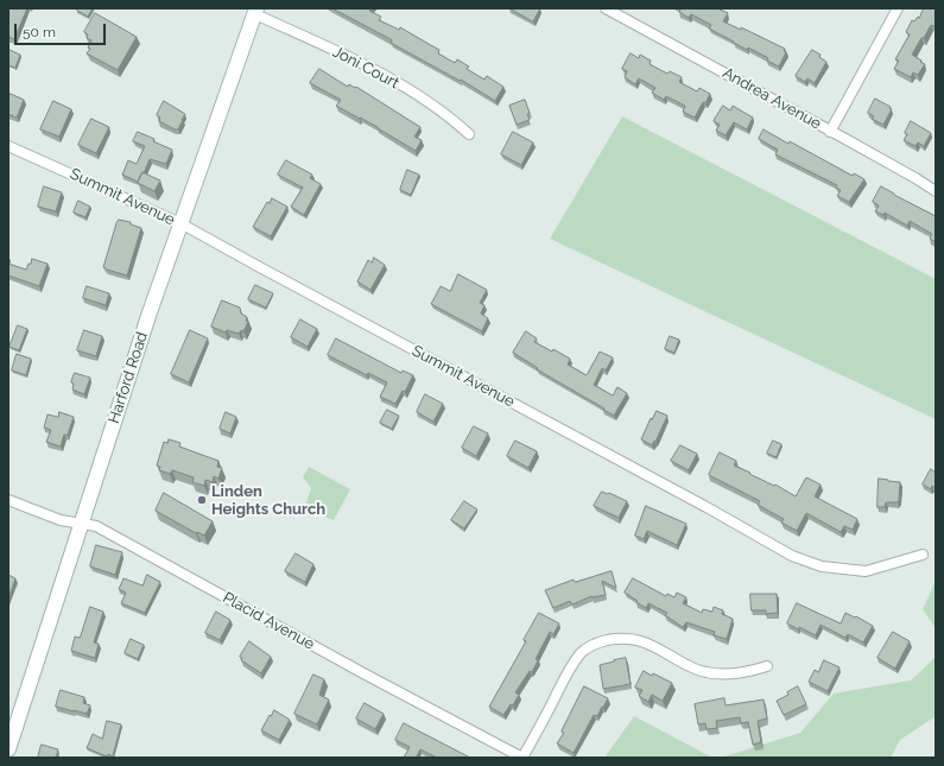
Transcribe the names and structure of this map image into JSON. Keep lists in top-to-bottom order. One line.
{"streets":{"main road":["Harford Road"],"street":["Joni Court","Andrea Avenue","Summit Avenue","Placid Avenue"]},"crossings":[["Joni Court","Harford Road"],["Summit Avenue","Harford Road"],["Harford Road","Placid Avenue"]],"places":["Linden Heights Church"],"scale_bar":"50 m"}
